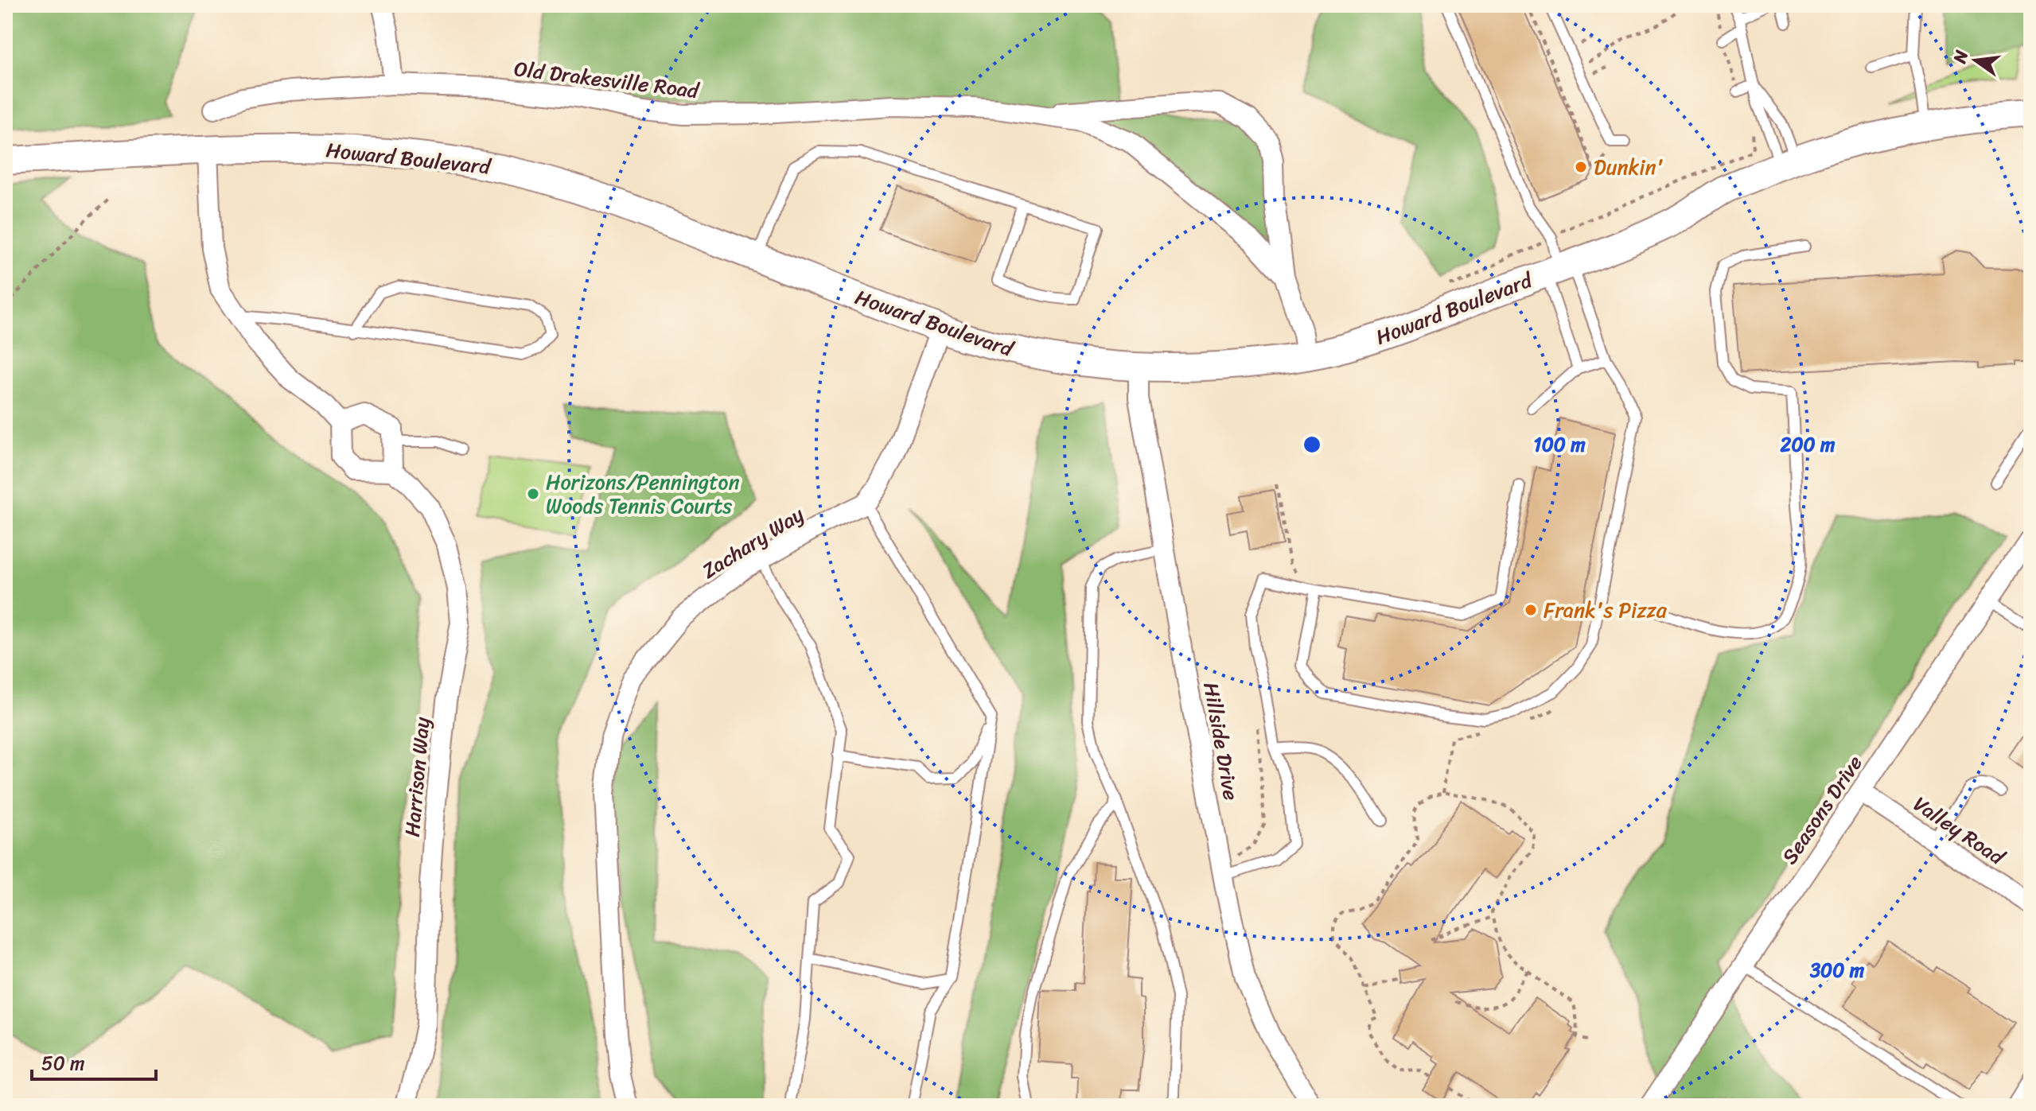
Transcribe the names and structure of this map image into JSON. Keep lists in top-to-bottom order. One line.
{"streets":{"main road":["Howard Boulevard"],"street":["Old Drakesville Road","Zachary Way","Hillside Drive","Harrison Way","Seasons Drive","Valley Road"]},"crossings":[["Old Drakesville Road","Howard Boulevard"],["Howard Boulevard","Hillside Drive"],["Seasons Drive","Valley Road"]],"places":["Dunkin'","Horizons/Pennington Woods Tennis Courts","Frank's Pizza"],"scale_bar":"50 m","north":"left","rings":["100 m","200 m","300 m"]}
